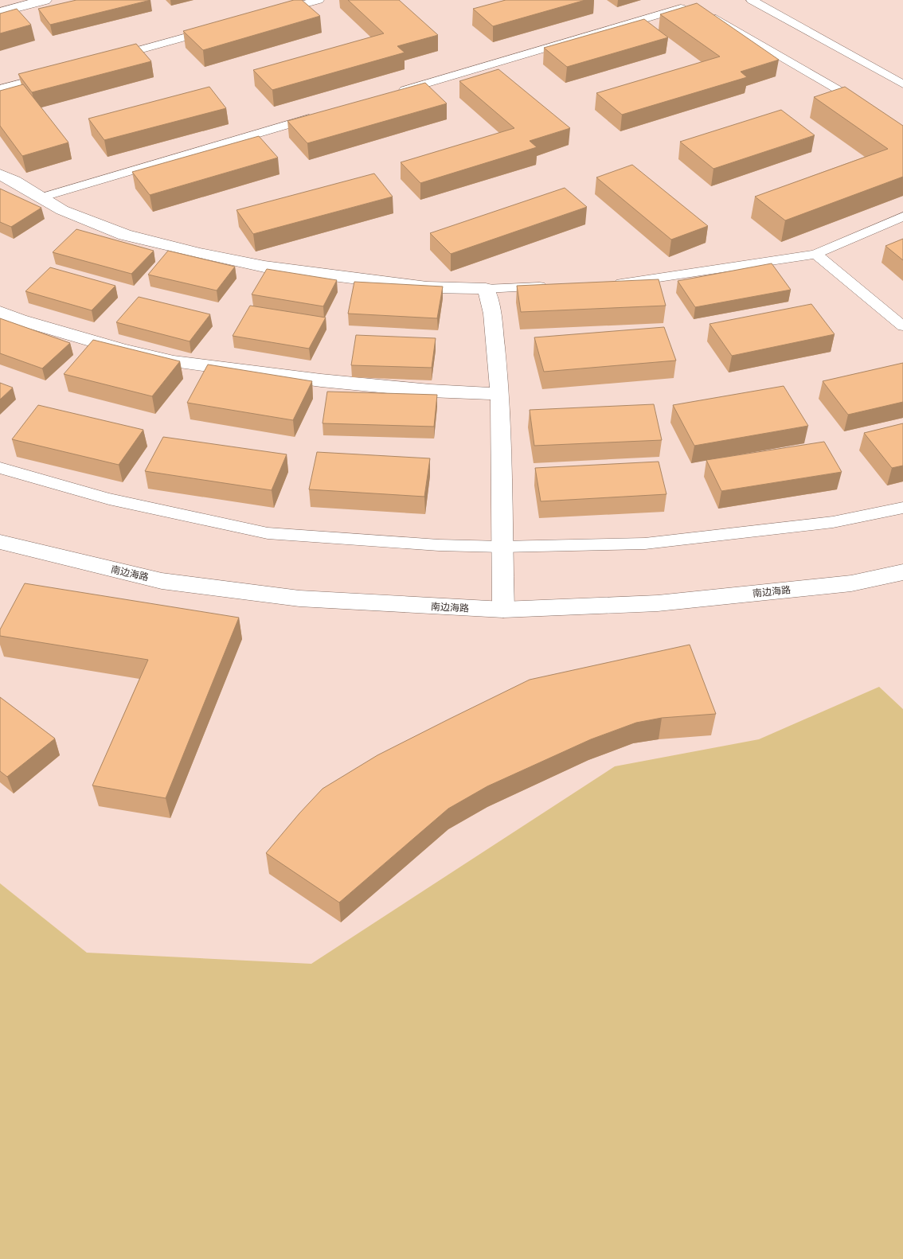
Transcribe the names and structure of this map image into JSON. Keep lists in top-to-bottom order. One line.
{"streets":{"street":["南边海路"]}}
